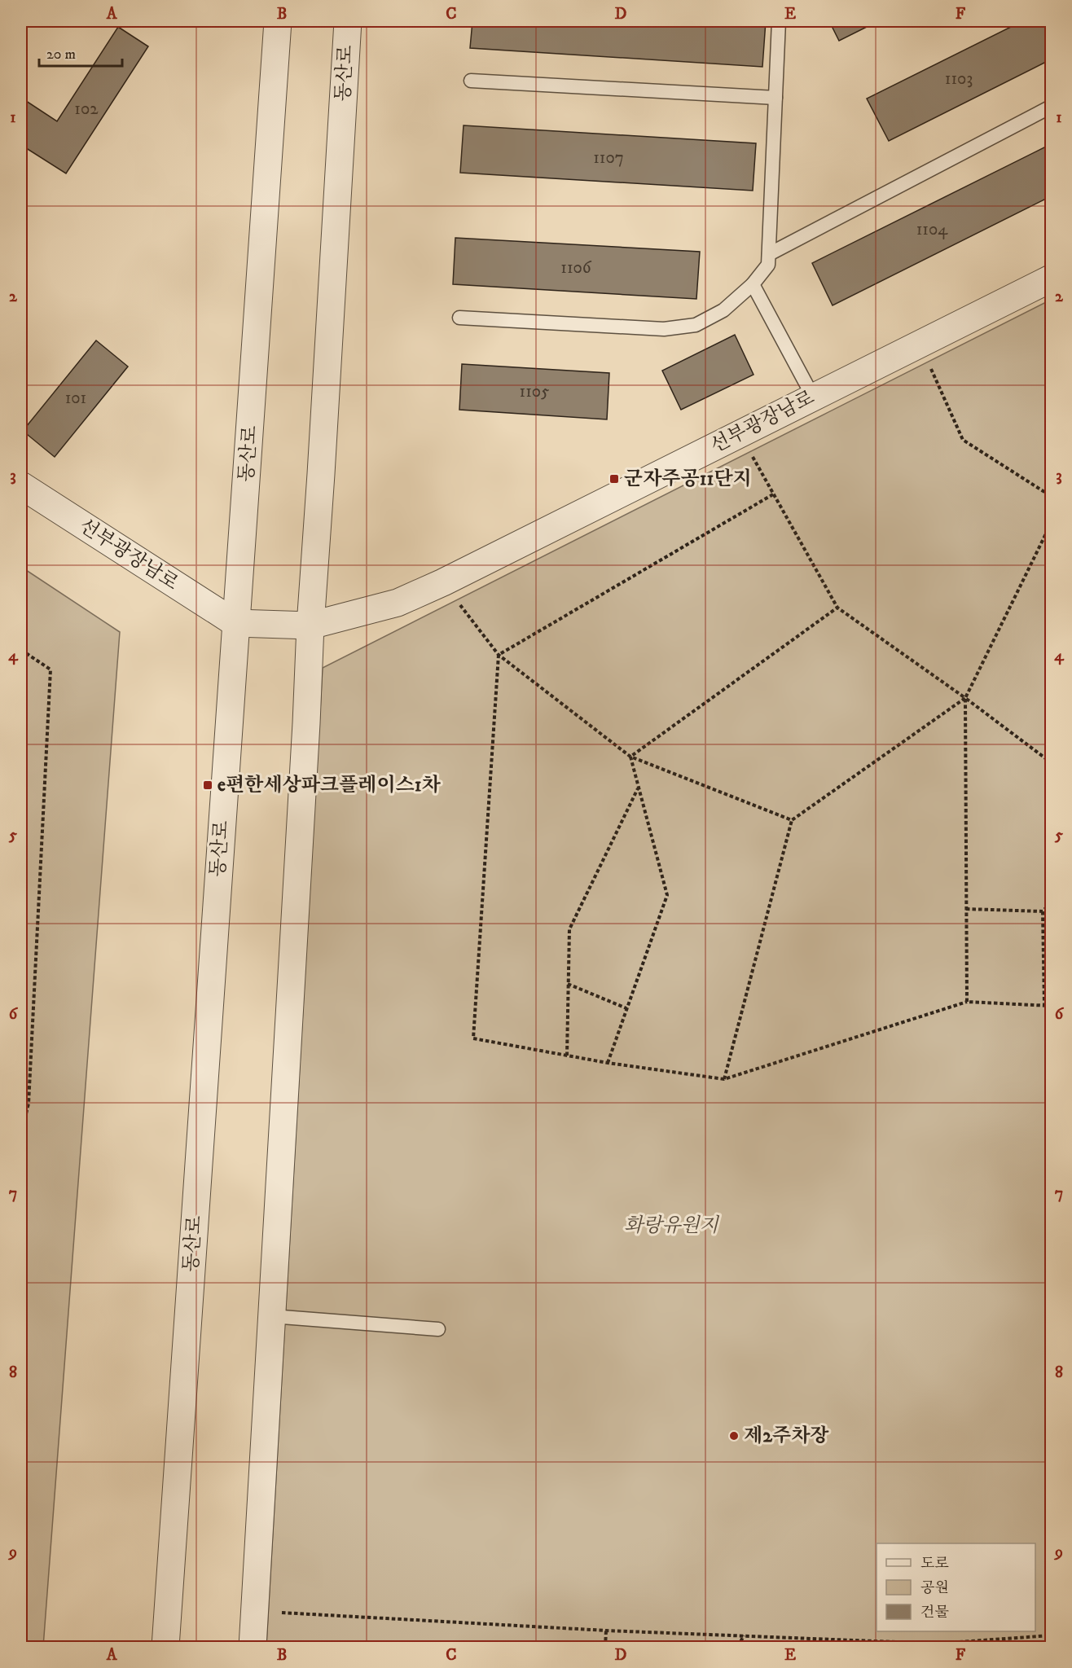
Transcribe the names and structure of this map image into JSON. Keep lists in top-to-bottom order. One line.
{"streets":{"street":["동산로","선부광장남로"]},"crossings":[["동산로","선부광장남로"]],"parks":["화랑유원지"],"places":{"transit":["군자주공11단지","e편한세상파크플레이스1차"],"other":["제2주차장"]},"house_numbers":["1103","102","1107","1104","1106","1105","101"],"legend":["도로","공원","건물"],"scale_bar":"20 m","grid":{"columns":["A","B","C","D","E","F"],"rows":["1","2","3","4","5","6","7","8","9"]}}
